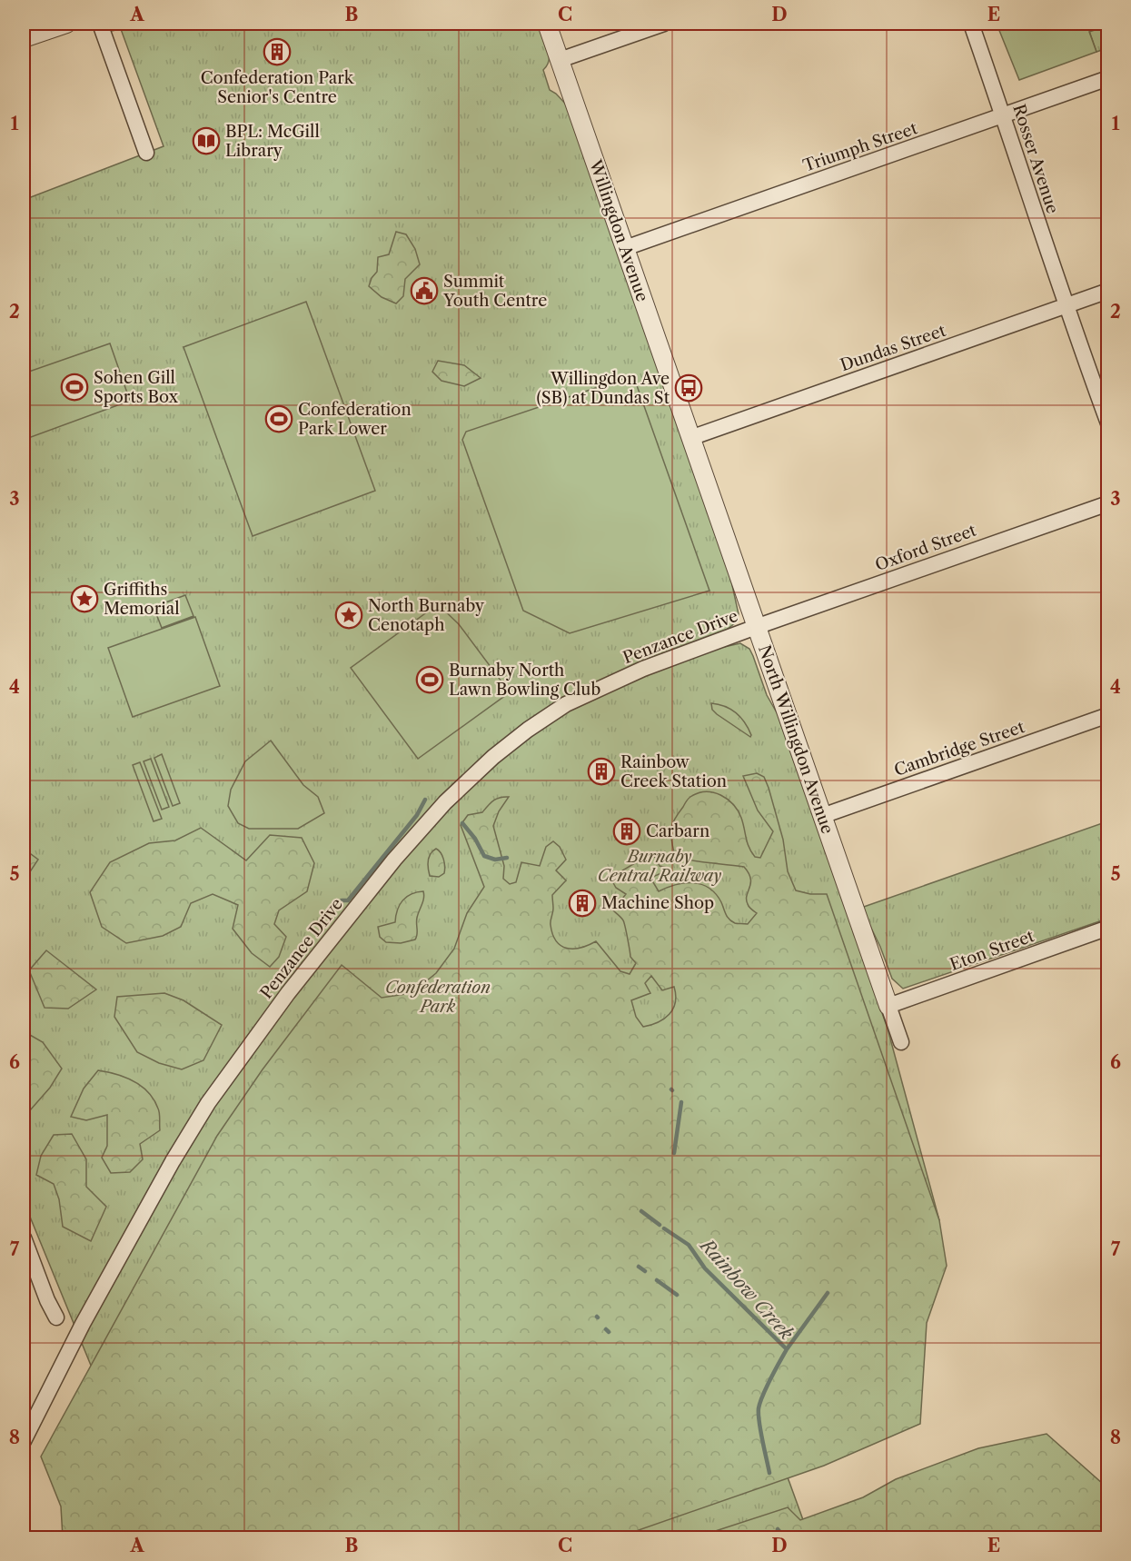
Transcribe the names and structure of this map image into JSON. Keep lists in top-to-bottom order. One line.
{"streets":{"street":["Triumph Street","Rosser Avenue","Willingdon Avenue","Dundas Street","Oxford Street","Penzance Drive","North Willingdon Avenue","Cambridge Street","Eton Street"]},"crossings":[["Triumph Street","Rosser Avenue"],["Triumph Street","Willingdon Avenue"],["Rosser Avenue","Dundas Street"],["Willingdon Avenue","Dundas Street"],["Willingdon Avenue","North Willingdon Avenue"],["Dundas Street","North Willingdon Avenue"],["Oxford Street","Penzance Drive"],["Oxford Street","North Willingdon Avenue"],["Penzance Drive","North Willingdon Avenue"],["North Willingdon Avenue","Cambridge Street"],["North Willingdon Avenue","Eton Street"]],"water":["Rainbow Creek"],"parks":["Burnaby Central Railway","Confederation Park"],"places":{"building":["Confederation Park Senior's Centre","Rainbow Creek Station","Carbarn","Machine Shop"],"library":["BPL: McGill Library"],"public building":["Summit Youth Centre"],"sports":["Sohen Gill Sports Box","Confederation Park Lower","Burnaby North Lawn Bowling Club"],"bus stop":["Willingdon Ave (SB) at Dundas St"],"place":["Griffiths Memorial","North Burnaby Cenotaph"]},"grid":{"columns":["A","B","C","D","E"],"rows":["1","2","3","4","5","6","7","8"]}}
